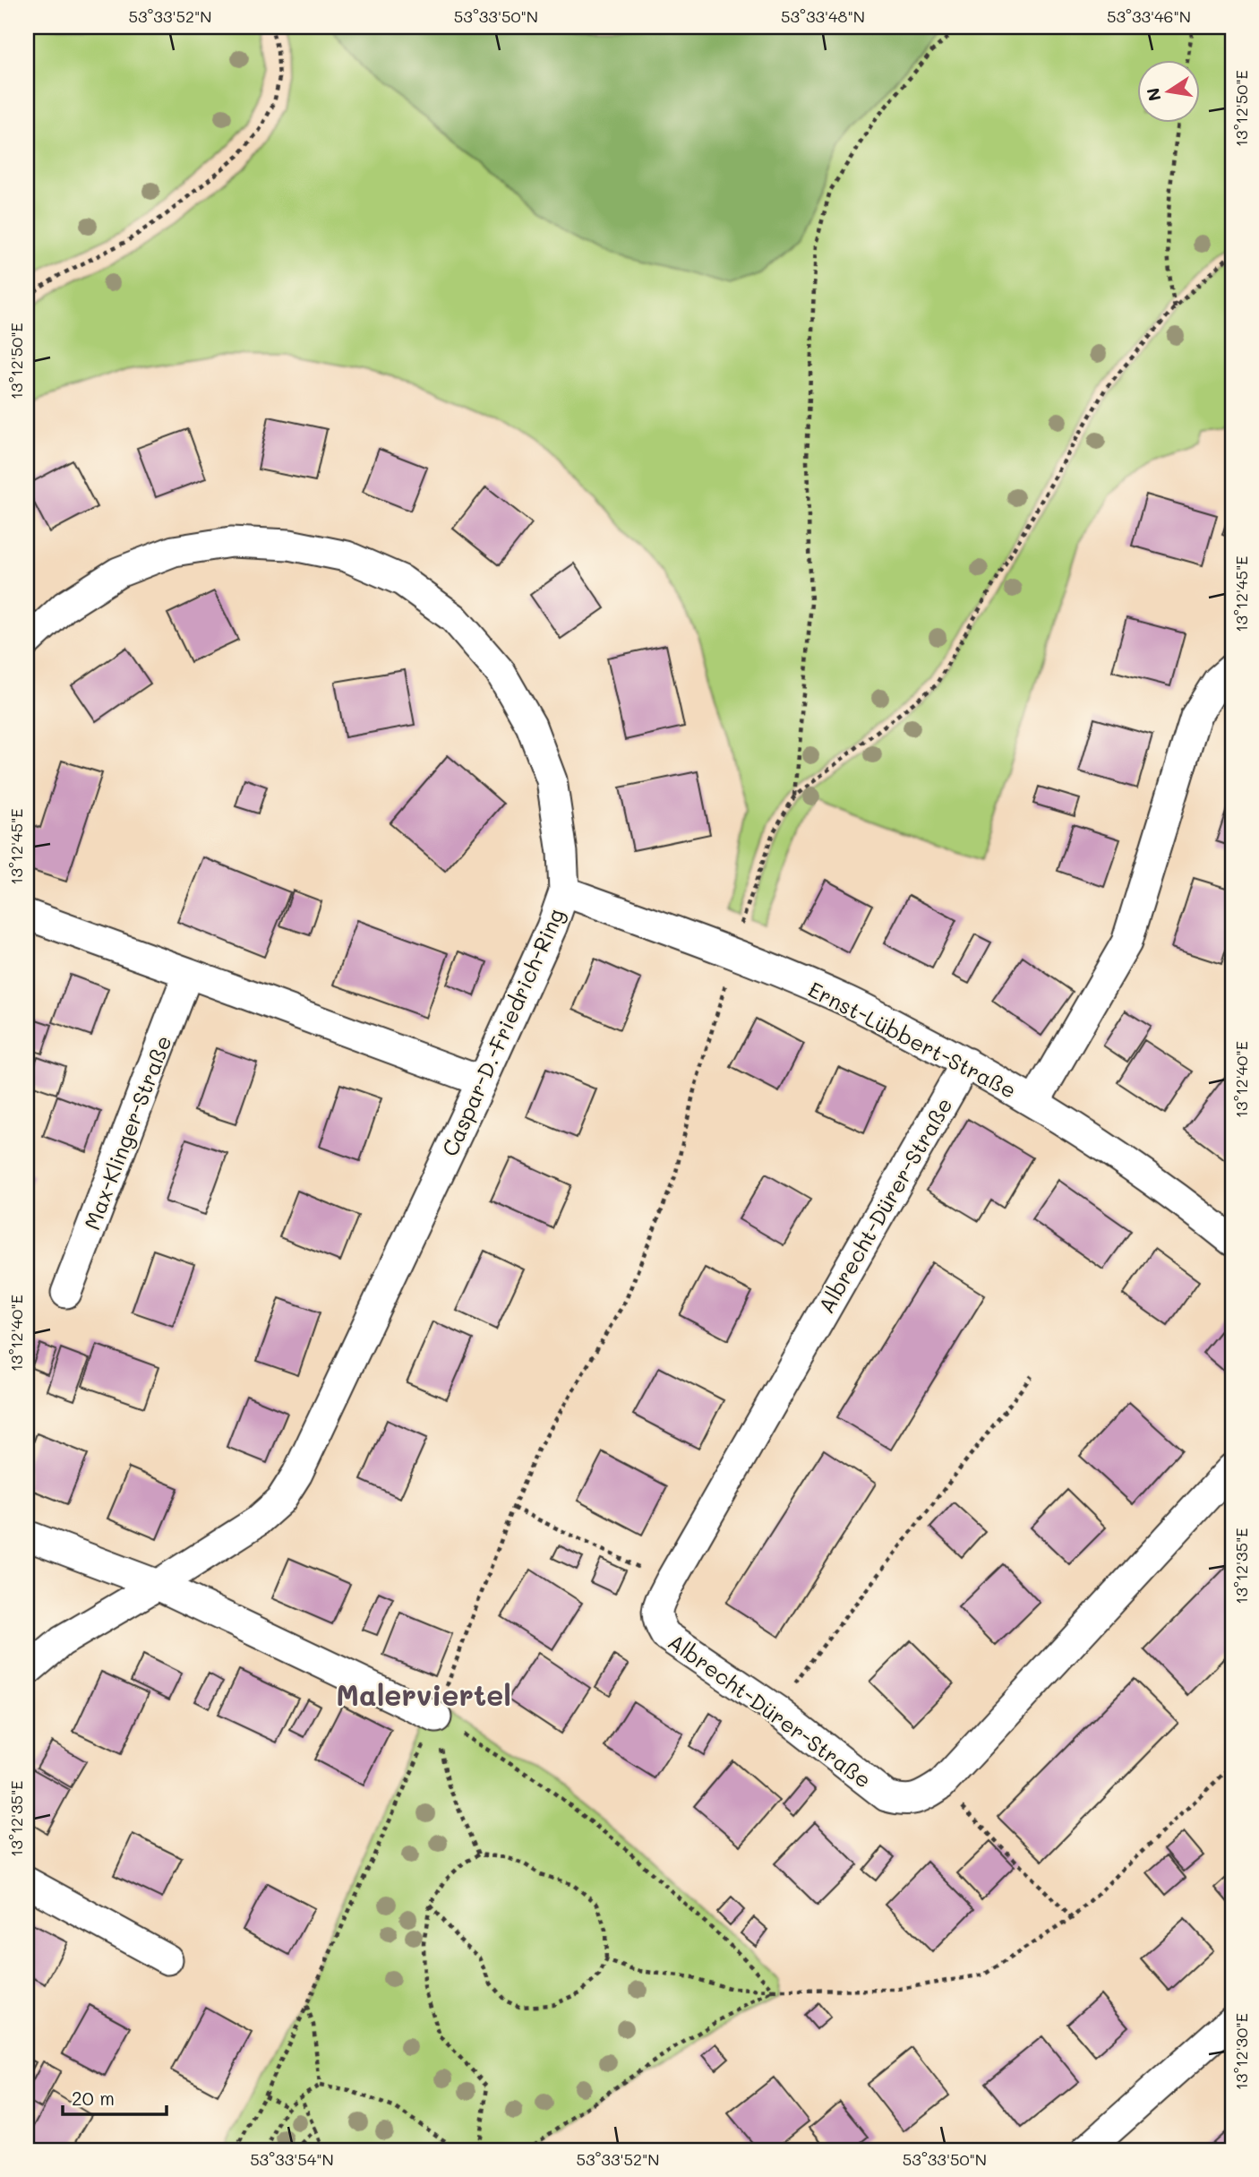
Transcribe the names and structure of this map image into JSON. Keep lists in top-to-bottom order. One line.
{"streets":{"street":["Caspar-D.-Friedrich-Ring","Ernst-Lübbert-Straße","Max-Klinger-Straße","Albrecht-Dürer-Straße"]},"crossings":[["Caspar-D.-Friedrich-Ring","Ernst-Lübbert-Straße"],["Ernst-Lübbert-Straße","Albrecht-Dürer-Straße"]],"districts":["Malerviertel"],"scale_bar":"20 m","north":"left","coordinates":["53°33'52\"N","53°33'50\"N","53°33'48\"N","53°33'46\"N","13°12'50\"E","13°12'45\"E","13°12'40\"E","13°12'35\"E","13°12'30\"E","53°33'54\"N"]}
